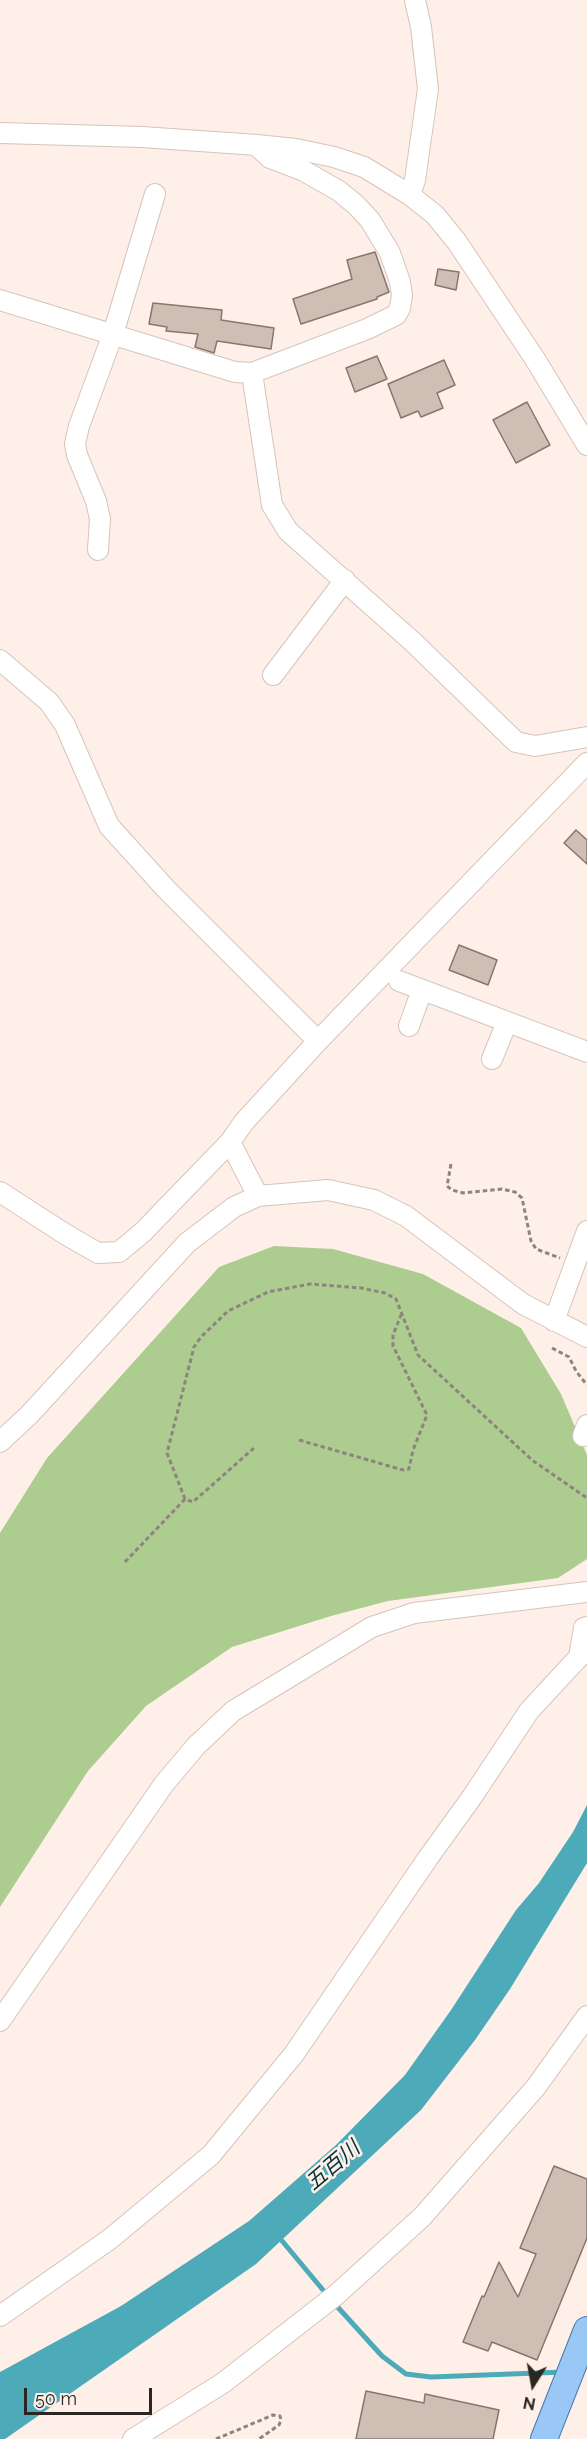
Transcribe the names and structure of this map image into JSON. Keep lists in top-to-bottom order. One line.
{"water":["五百川"],"scale_bar":"50 m","north":"bottom"}
